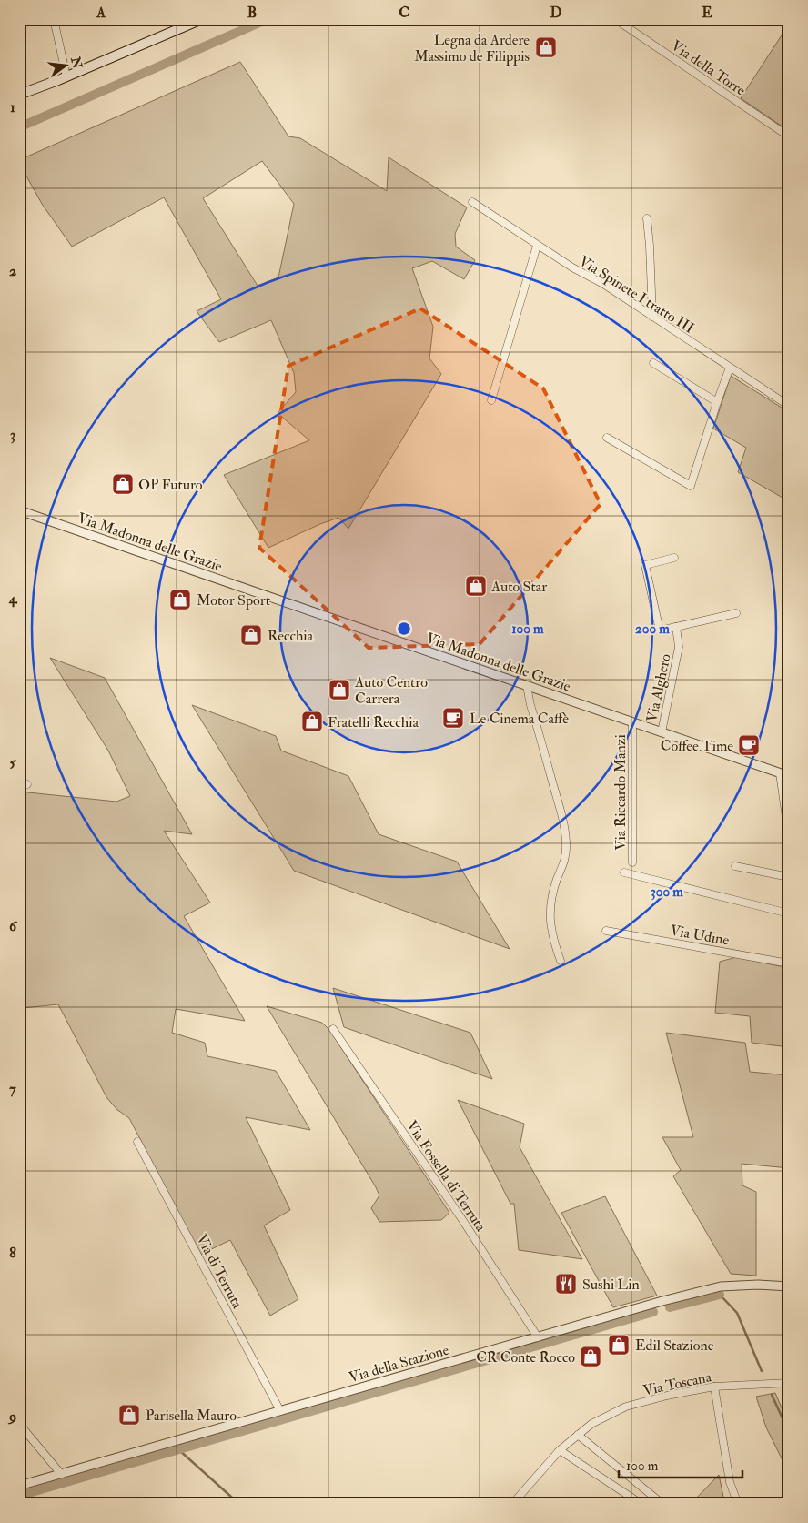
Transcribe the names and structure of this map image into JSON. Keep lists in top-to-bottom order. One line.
{"streets":{"street":["Via della Torre","Via Spinete I tratto III","Via Madonna delle Grazie","Via Alghero","Via Riccardo Manzi","Via Udine","Via Fossella di Terruta","Via di Terruta","Via della Stazione","Via Toscana"]},"crossings":[["Via Madonna delle Grazie","Via Alghero"],["Via Madonna delle Grazie","Via Riccardo Manzi"],["Via Fossella di Terruta","Via della Stazione"],["Via di Terruta","Via della Stazione"]],"places":{"shop":["Legna da Ardere Massimo de Filippis","OP Futuro","Auto Star","Motor Sport","Recchia","Auto Centro Carrera","Fratelli Recchia","Edil Stazione","CR Conte Rocco","Parisella Mauro"],"cafe":["Le Cinema Caffè","Coffee Time"],"restaurant":["Sushi Lin"]},"scale_bar":"100 m","north":"right","grid":{"columns":["A","B","C","D","E"],"rows":["1","2","3","4","5","6","7","8","9"]},"rings":["100 m","200 m","300 m"]}
